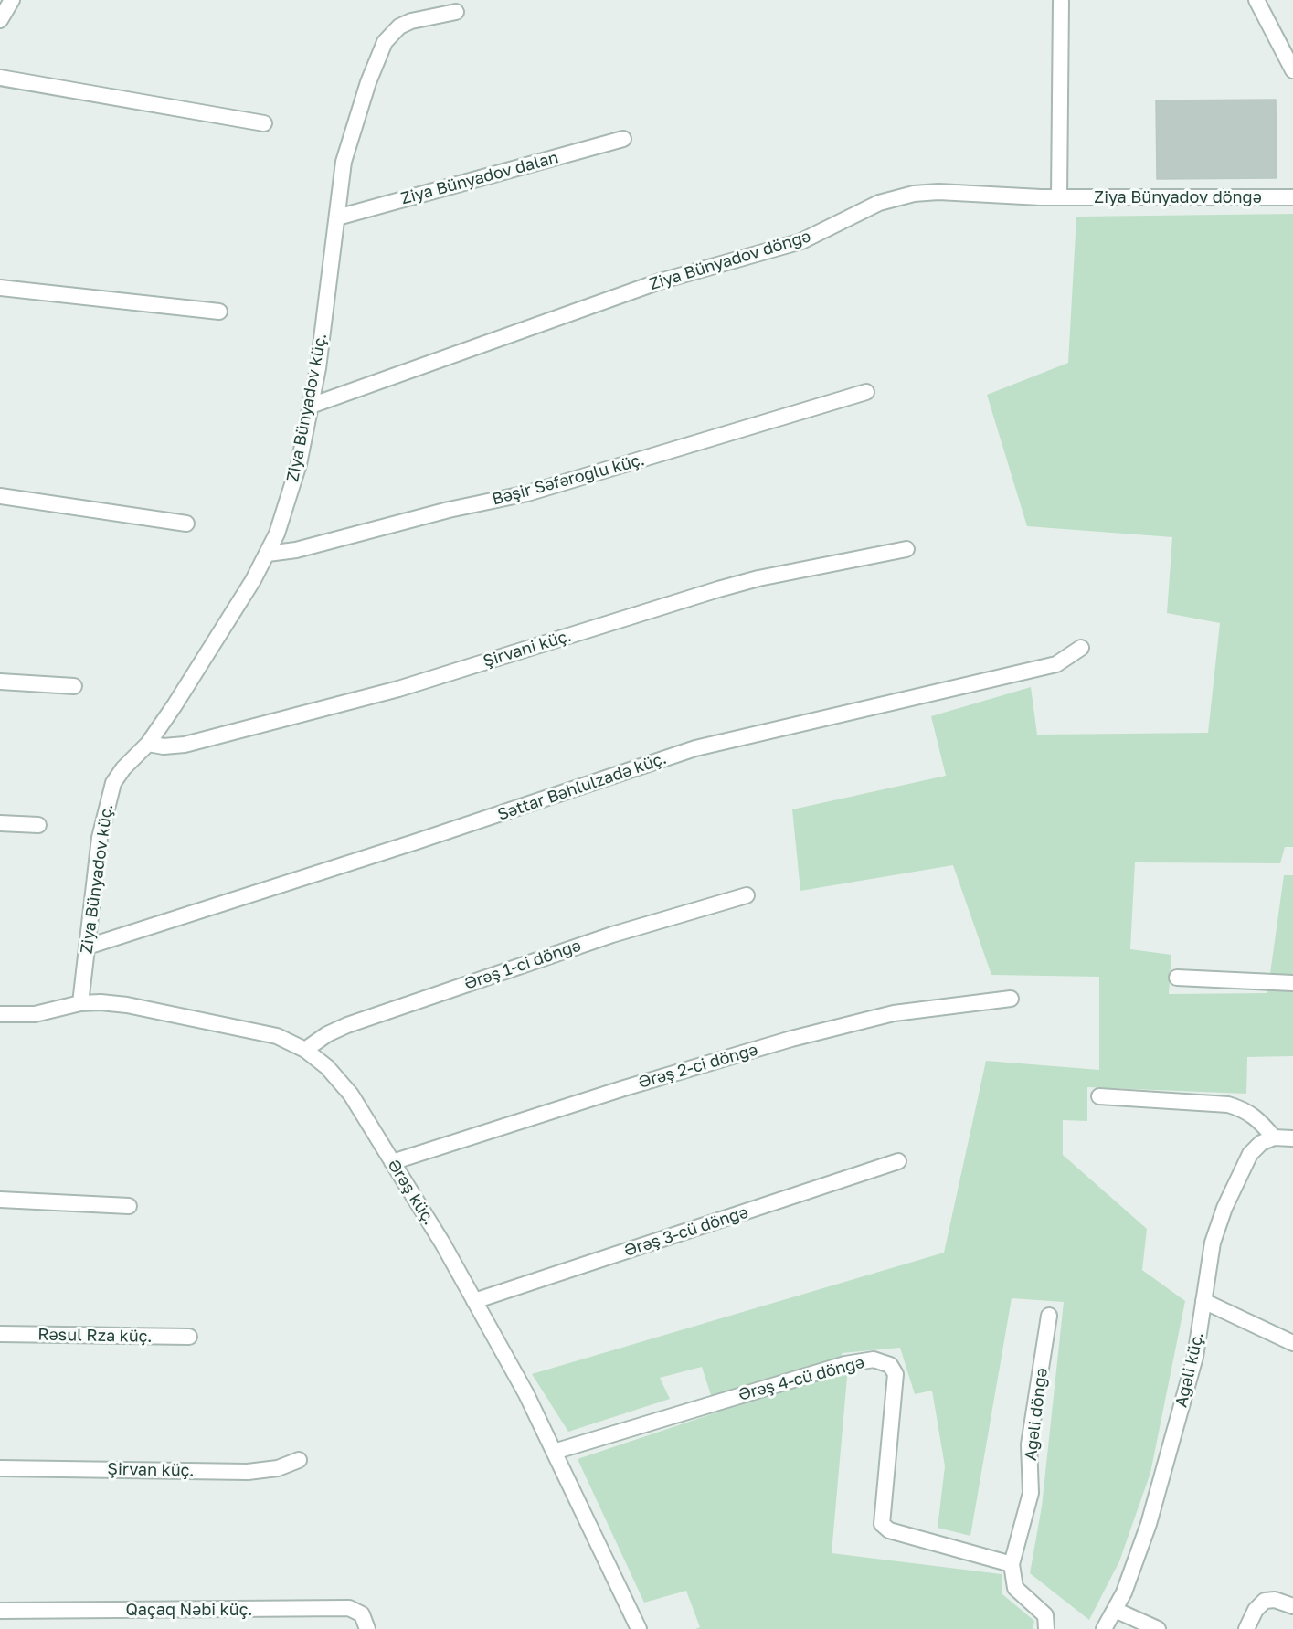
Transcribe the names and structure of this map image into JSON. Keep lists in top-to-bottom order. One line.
{"streets":{"street":["Ziya Bünyadov dalan","Ziya Bünyadov döngə","Ziya Bünyadov küç.","Bəşir Səfəroğlu küç.","Şirvani küç.","Səttar Bəhlulzadə küç.","Ərəş 1-ci döngə","Ərəş 2-ci döngə","Ərəş küç.","Ərəş 3-cü döngə","Rəsul Rza küç.","Ağəli küç.","Ərəş 4-cü döngə","Ağəli döngə","Şirvan küç.","Qaçaq Nəbi küç."]},"crossings":[["Ziya Bünyadov dalan","Ziya Bünyadov küç."],["Ziya Bünyadov döngə","Ziya Bünyadov küç."],["Ziya Bünyadov küç.","Bəşir Səfəroğlu küç."],["Ziya Bünyadov küç.","Şirvani küç."],["Ziya Bünyadov küç.","Səttar Bəhlulzadə küç."],["Ziya Bünyadov küç.","Ərəş küç."],["Ərəş 1-ci döngə","Ərəş küç."],["Ərəş 2-ci döngə","Ərəş küç."],["Ərəş küç.","Ərəş 3-cü döngə"],["Ərəş küç.","Ərəş 4-cü döngə"],["Ərəş 4-cü döngə","Ağəli döngə"]]}
